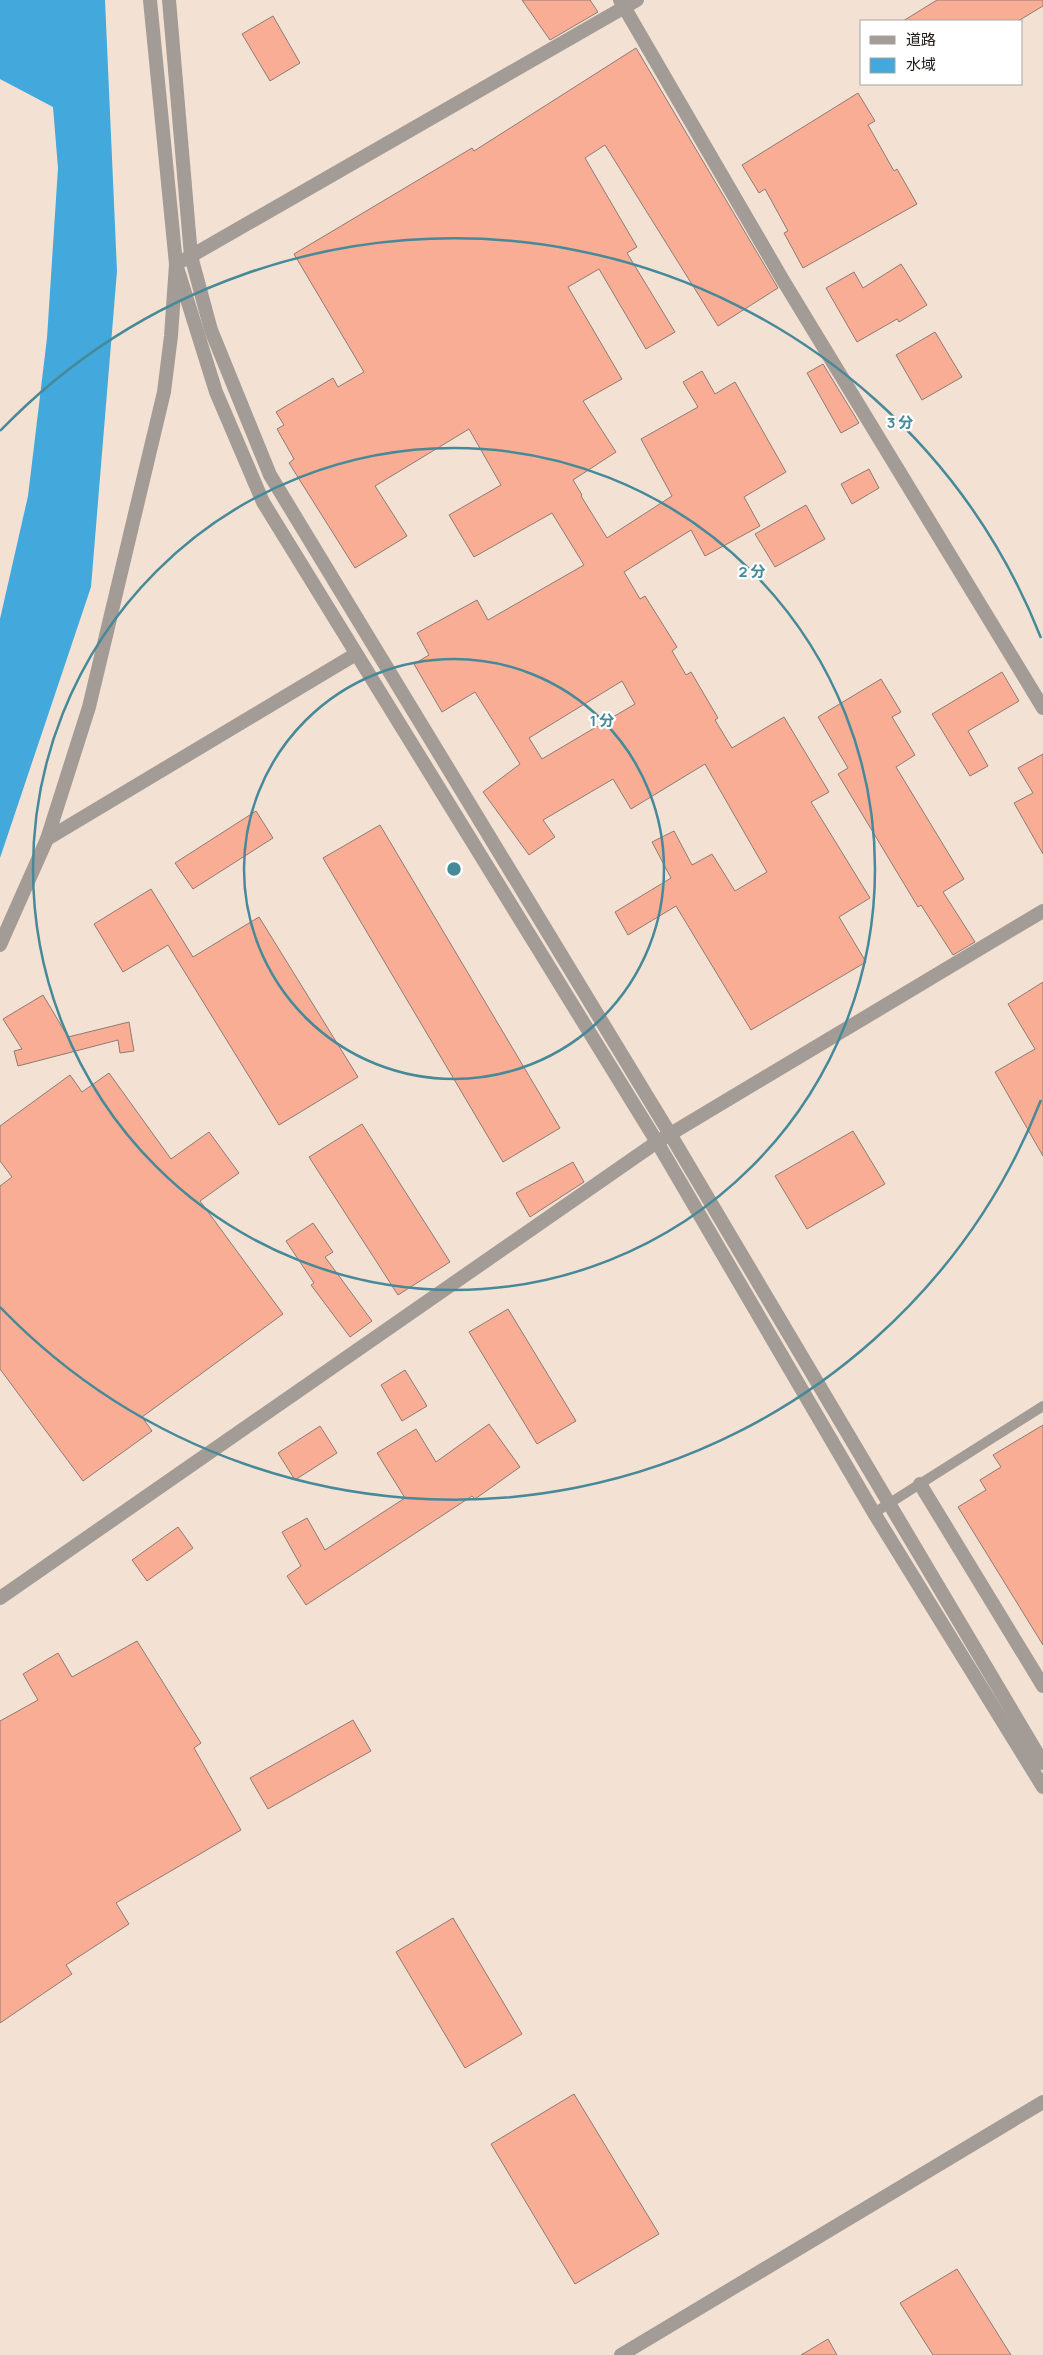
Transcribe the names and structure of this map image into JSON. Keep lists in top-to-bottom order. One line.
{"legend":["道路","水域"],"rings":["3 分","2 分","1 分"]}
